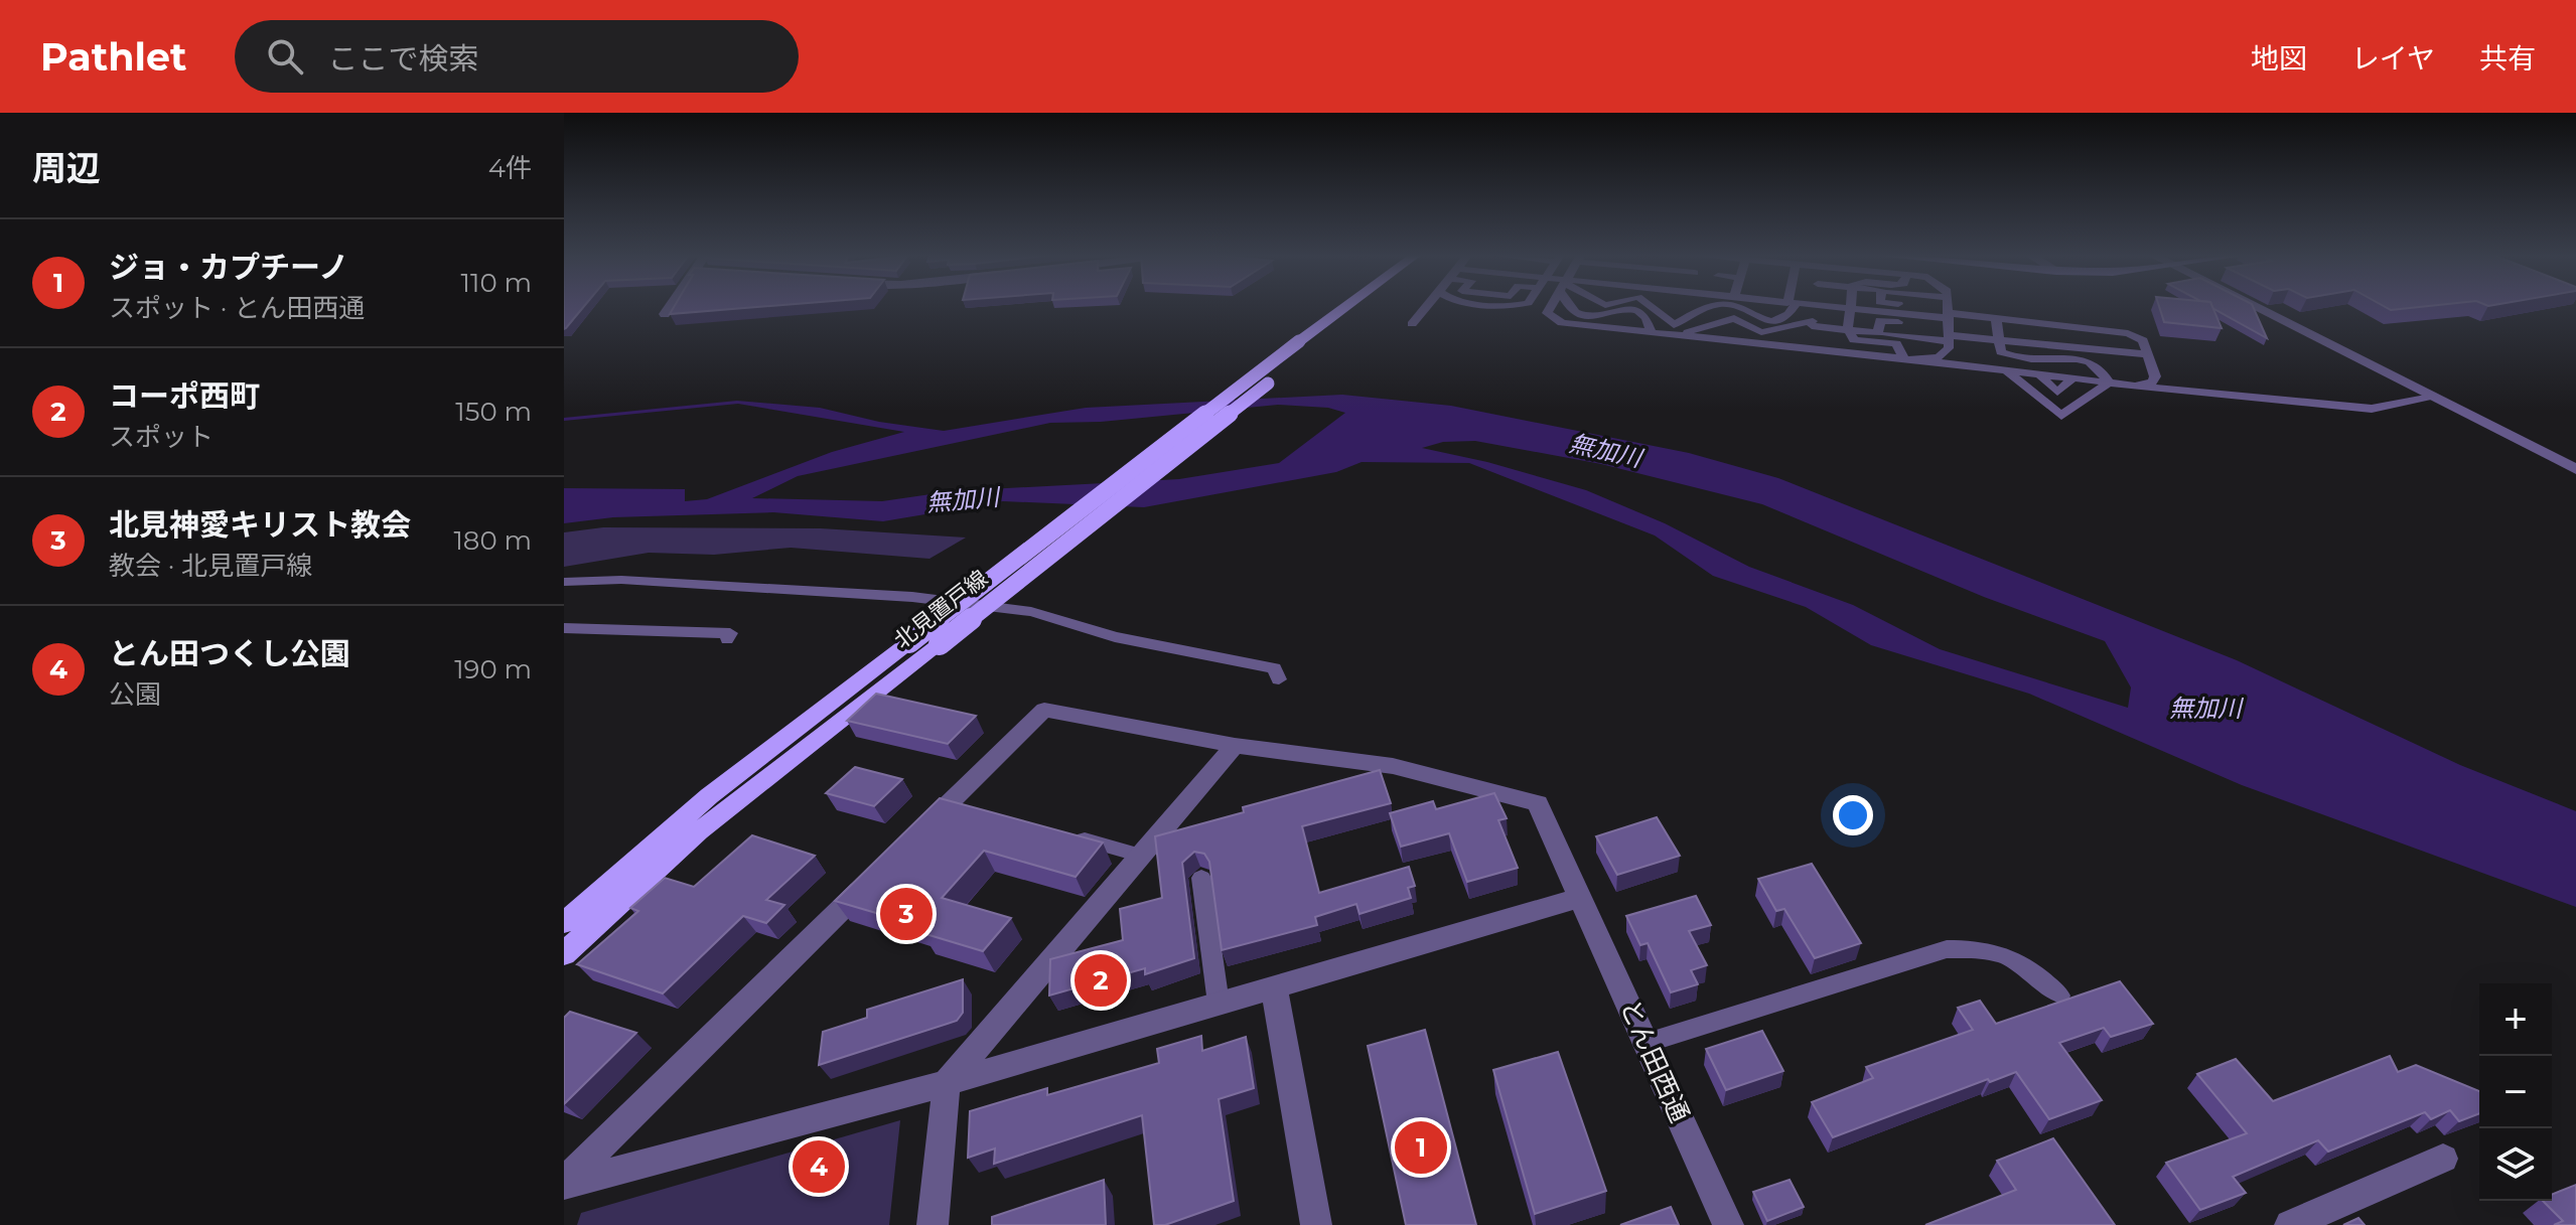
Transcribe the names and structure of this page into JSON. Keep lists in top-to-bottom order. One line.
{"streets":{"main road":["北見置戸線"],"street":["とん田西通"]},"water":["無加川"],"page":{"header":"Pathlet","search":"ここで検索","nav":["地図","レイヤ","共有"],"heading":["周辺","4件"],"list":[{"mark":"1","name":"ジョ・カプチーノ","note":"スポット · とん田西通","value":"110 m"},{"mark":"2","name":"コーポ西町","note":"スポット","value":"150 m"},{"mark":"3","name":"北見神愛キリスト教会","note":"教会 · 北見置戸線","value":"180 m"},{"mark":"4","name":"とん田つくし公園","note":"公園","value":"190 m"}],"pins":["3","2","1","4"],"map_buttons":["+","−"]}}
